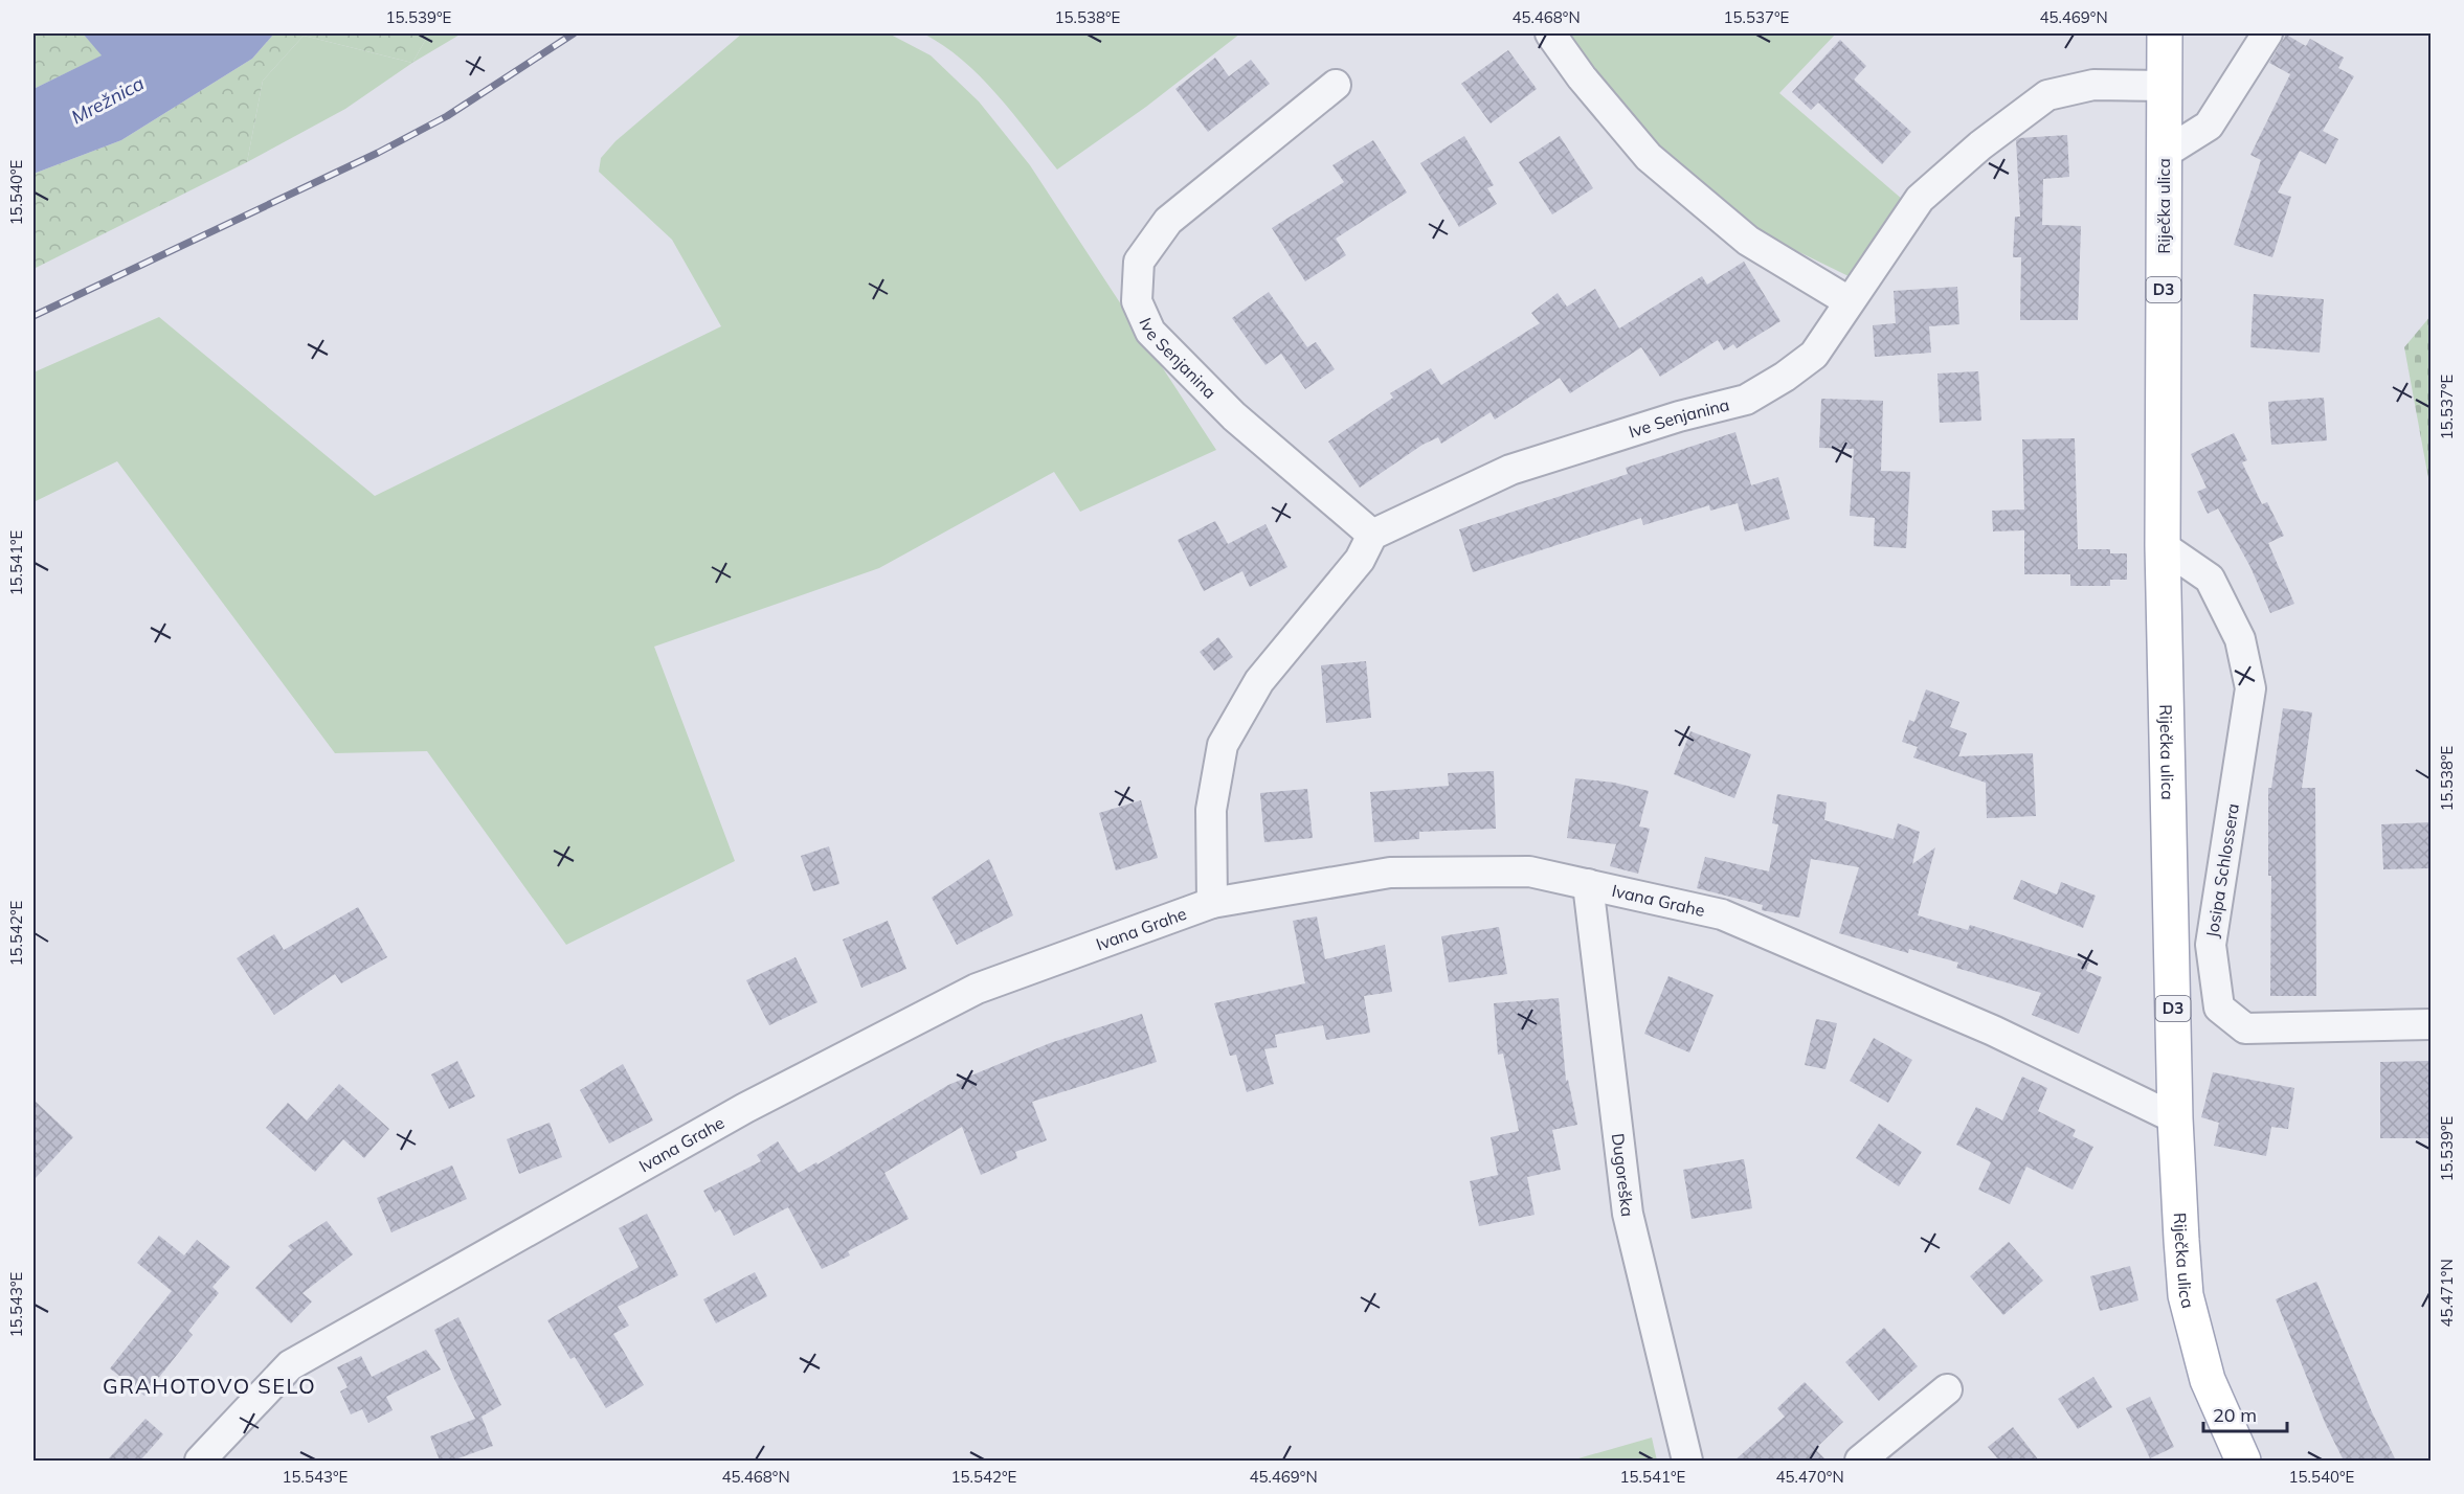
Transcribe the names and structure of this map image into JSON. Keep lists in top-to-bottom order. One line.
{"streets":{"main road":["Riječka ulica","D3"],"street":["Ive Senjanina","Josipa Schlossera","Ivana Grahe","Dugoreška"]},"crossings":[["Riječka ulica","Ive Senjanina"],["Riječka ulica","Josipa Schlossera"],["Riječka ulica","Ivana Grahe"],["Ivana Grahe","Dugoreška"]],"districts":["GRAHOTOVO SELO"],"water":["Mrežnica"],"scale_bar":"20 m","coordinates":["15.539°E","15.538°E","45.468°N","15.537°E","45.469°N","15.540°E","15.541°E","15.542°E","45.471°N","15.543°E","45.470°N"]}
